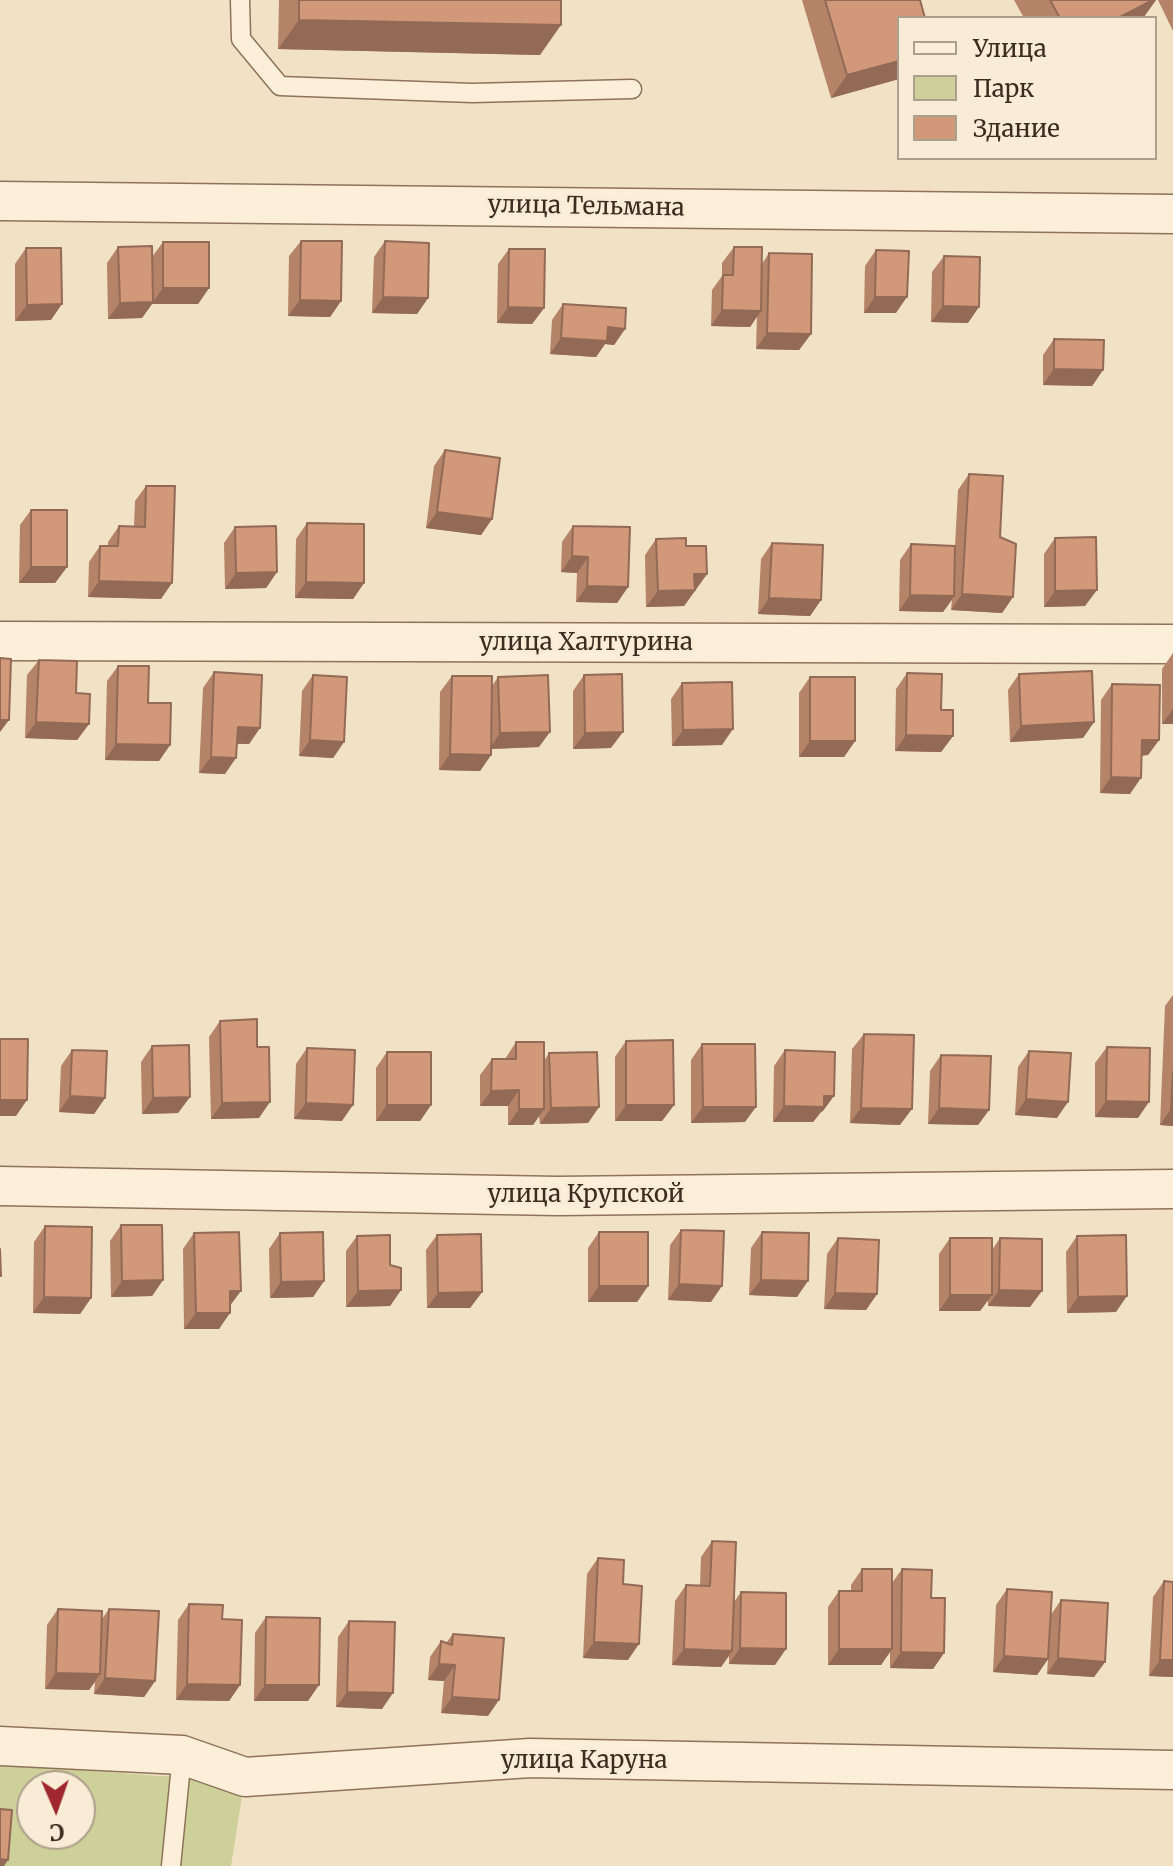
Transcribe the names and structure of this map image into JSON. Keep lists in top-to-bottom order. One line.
{"streets":{"street":["улица Тельмана","улица Халтурина","улица Крупской","улица Каруна"]},"legend":["Улица","Парк","Здание"],"north":"bottom"}
